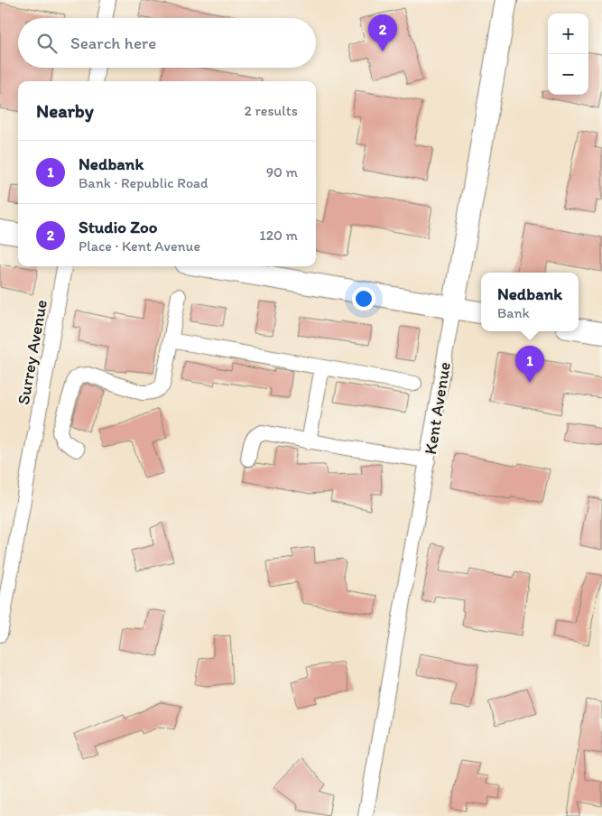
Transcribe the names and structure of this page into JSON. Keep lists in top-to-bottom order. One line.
{"streets":{"main road":["Kent Avenue"],"street":["Surrey Avenue"]},"page":{"map_buttons":["+","−"],"pins":["2","1"],"search":"Search here","heading":["Nearby","2 results"],"list":[{"mark":"1","name":"Nedbank","note":"Bank · Republic Road","value":"90 m"},{"mark":"2","name":"Studio Zoo","note":"Place · Kent Avenue","value":"120 m"}],"popup":["Nedbank","Bank"]}}
